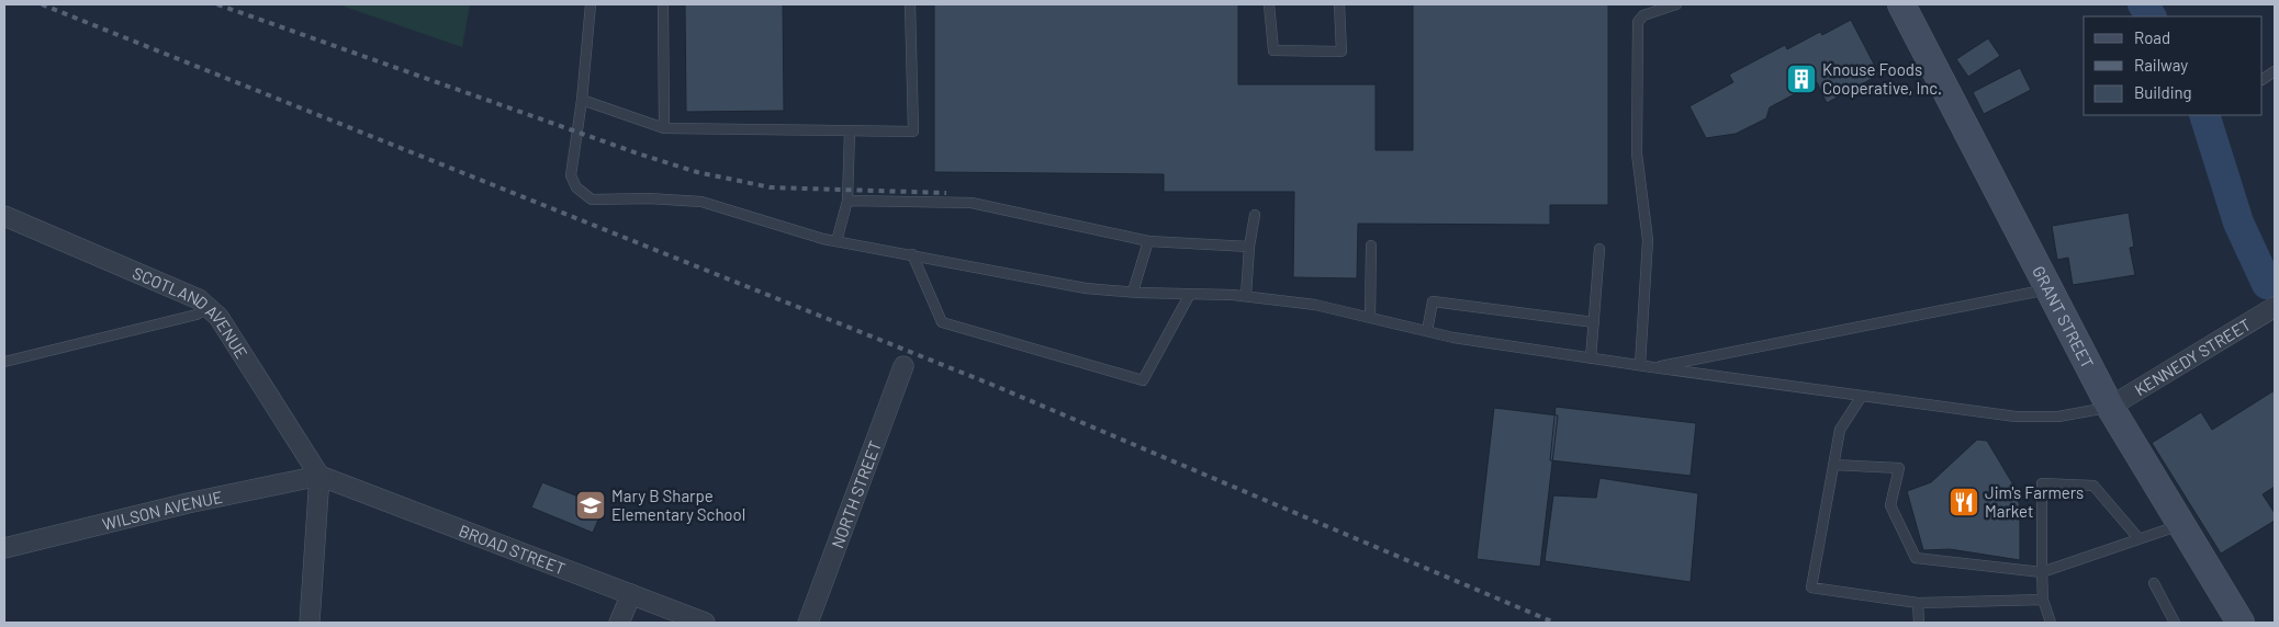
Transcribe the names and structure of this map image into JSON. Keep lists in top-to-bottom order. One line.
{"streets":{"street":["SCOTLAND AVENUE","GRANT STREET","KENNEDY STREET","NORTH STREET","WILSON AVENUE","BROAD STREET"]},"crossings":[["SCOTLAND AVENUE","WILSON AVENUE"],["SCOTLAND AVENUE","BROAD STREET"],["GRANT STREET","KENNEDY STREET"],["WILSON AVENUE","BROAD STREET"]],"places":{"building":["Knouse Foods Cooperative, Inc."],"restaurant":["Jim's Farmers Market"],"school or university":["Mary B Sharpe Elementary School"]},"legend":["Road","Railway","Building"]}
